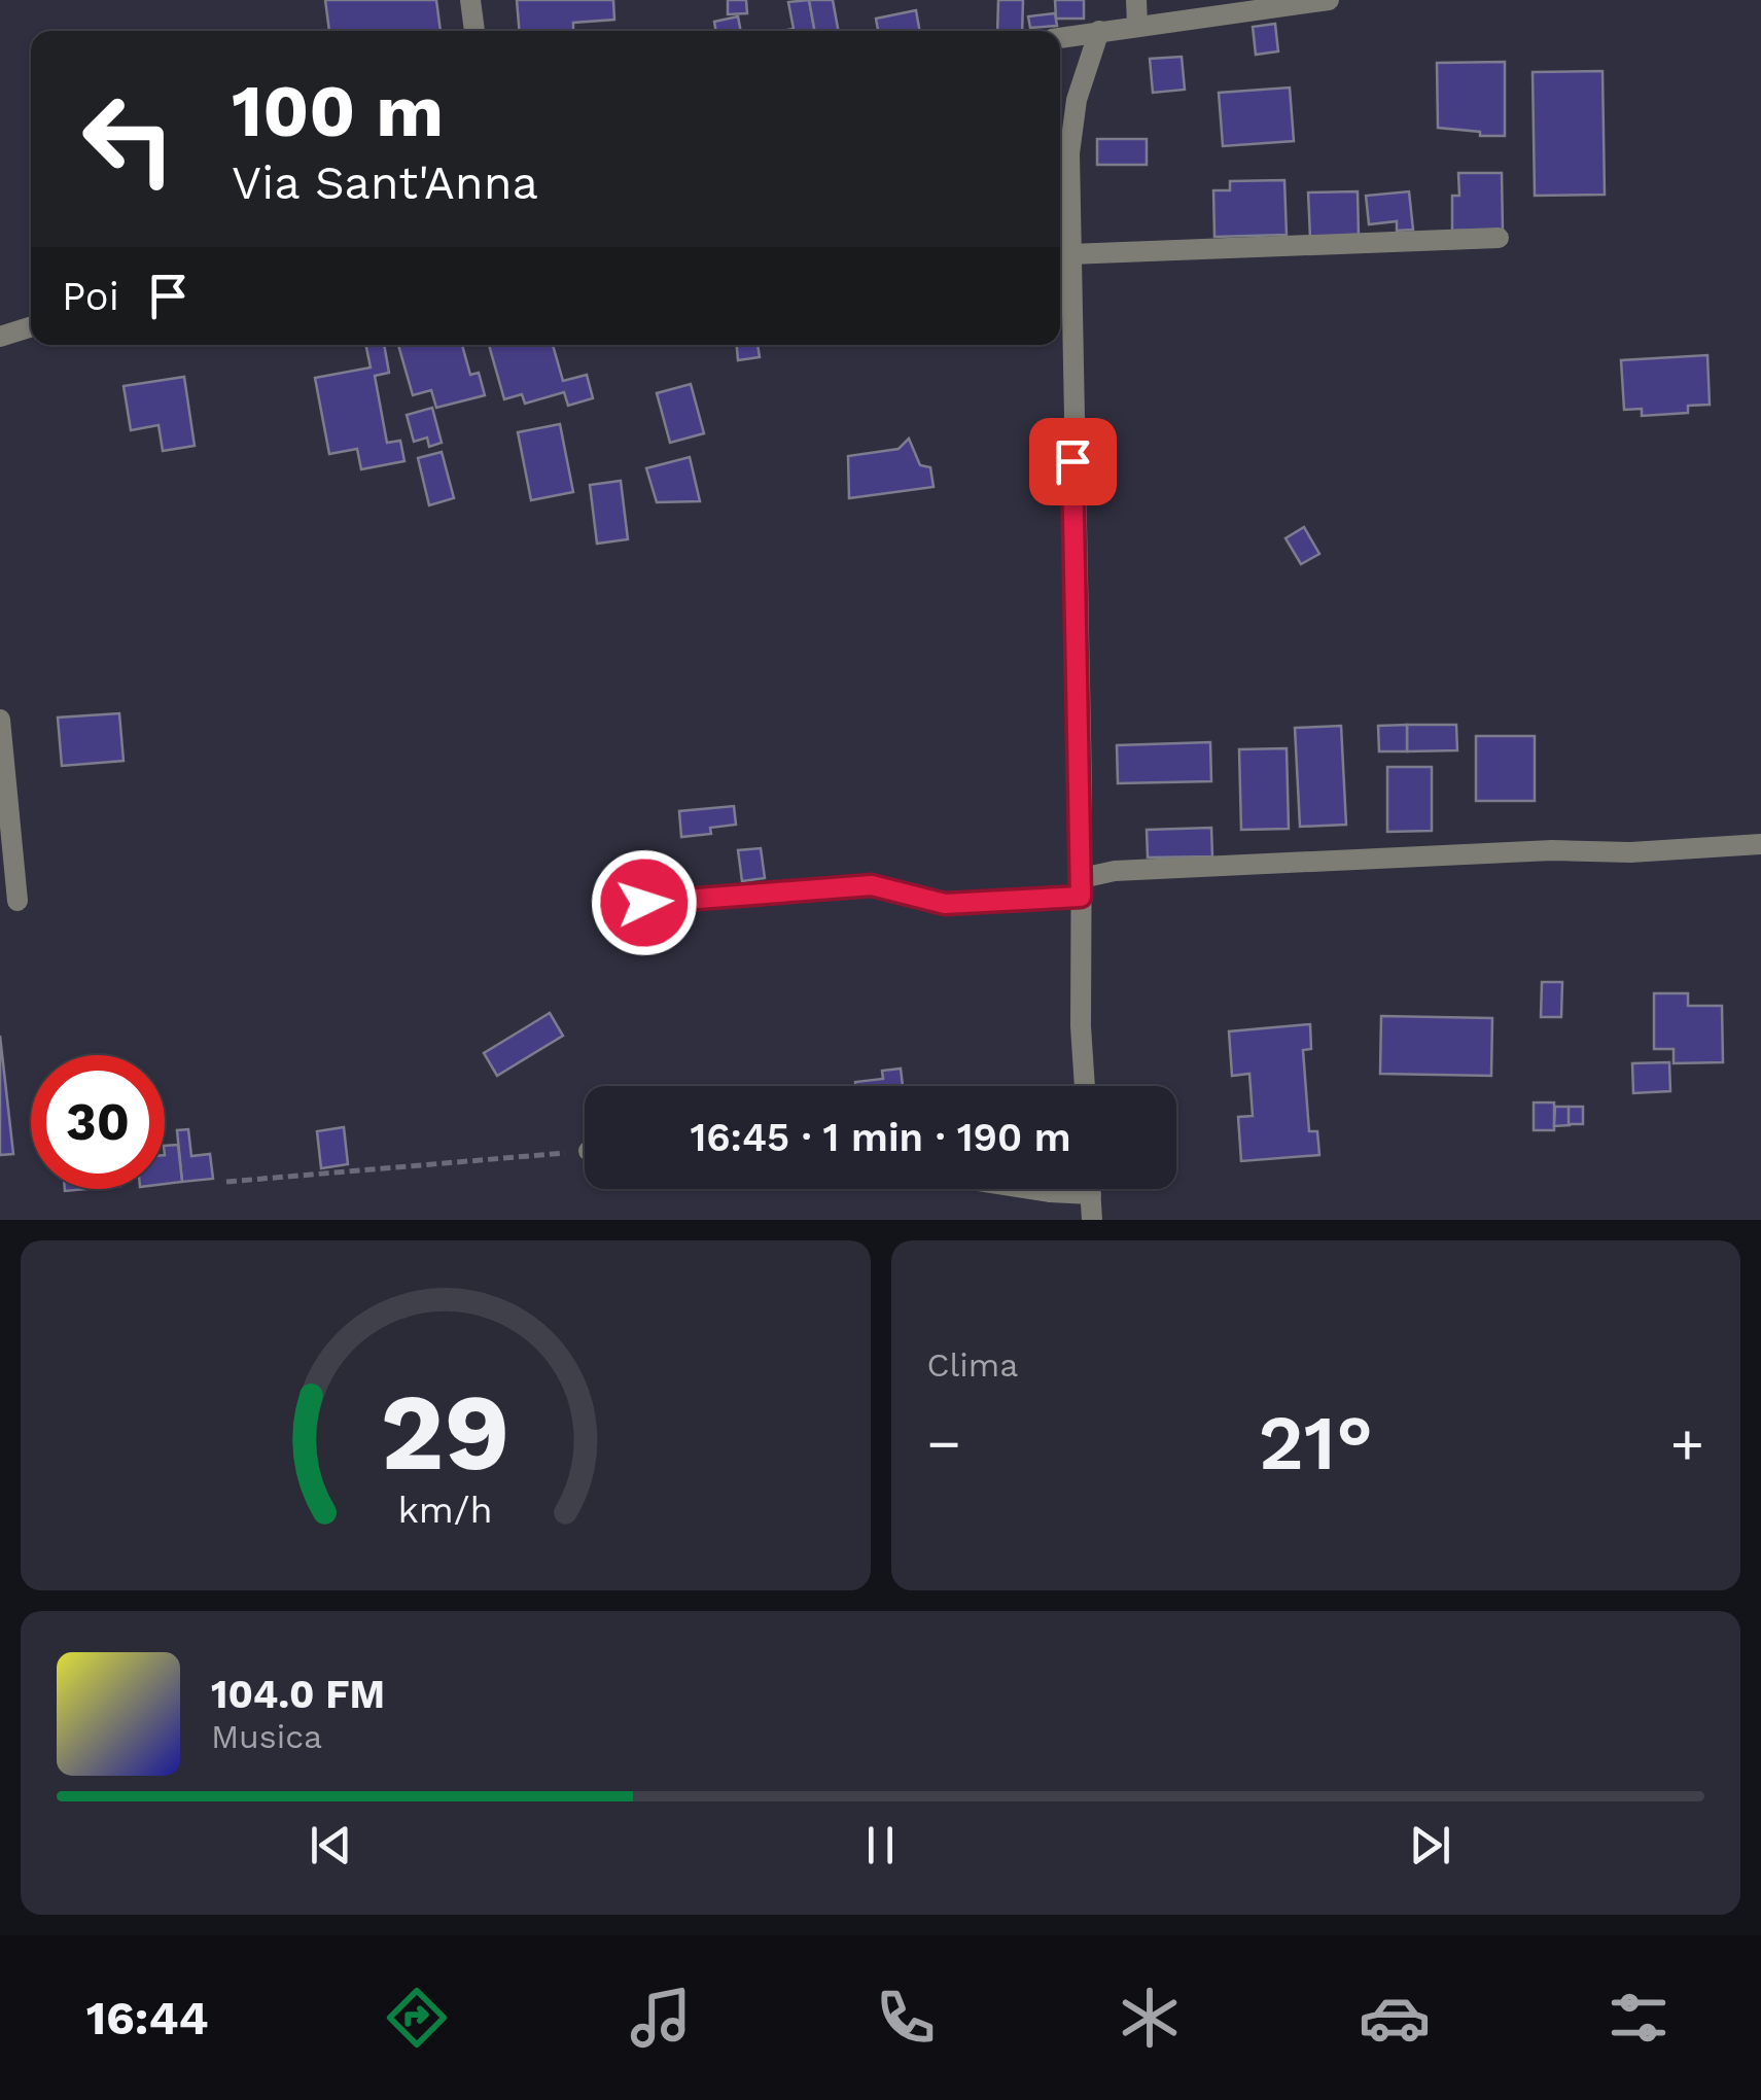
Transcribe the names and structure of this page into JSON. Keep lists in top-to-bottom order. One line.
{"page":{"turn":["100 m","Via Sant'Anna"],"then":"Poi","limit":"30","trip":"16:45 · 1 min · 190 m","tile":"Clima","heat":["−","21°","+"],"song":["104.0 FM","Musica"],"tabs":"16:44","gauge":["29","km/h"]}}
